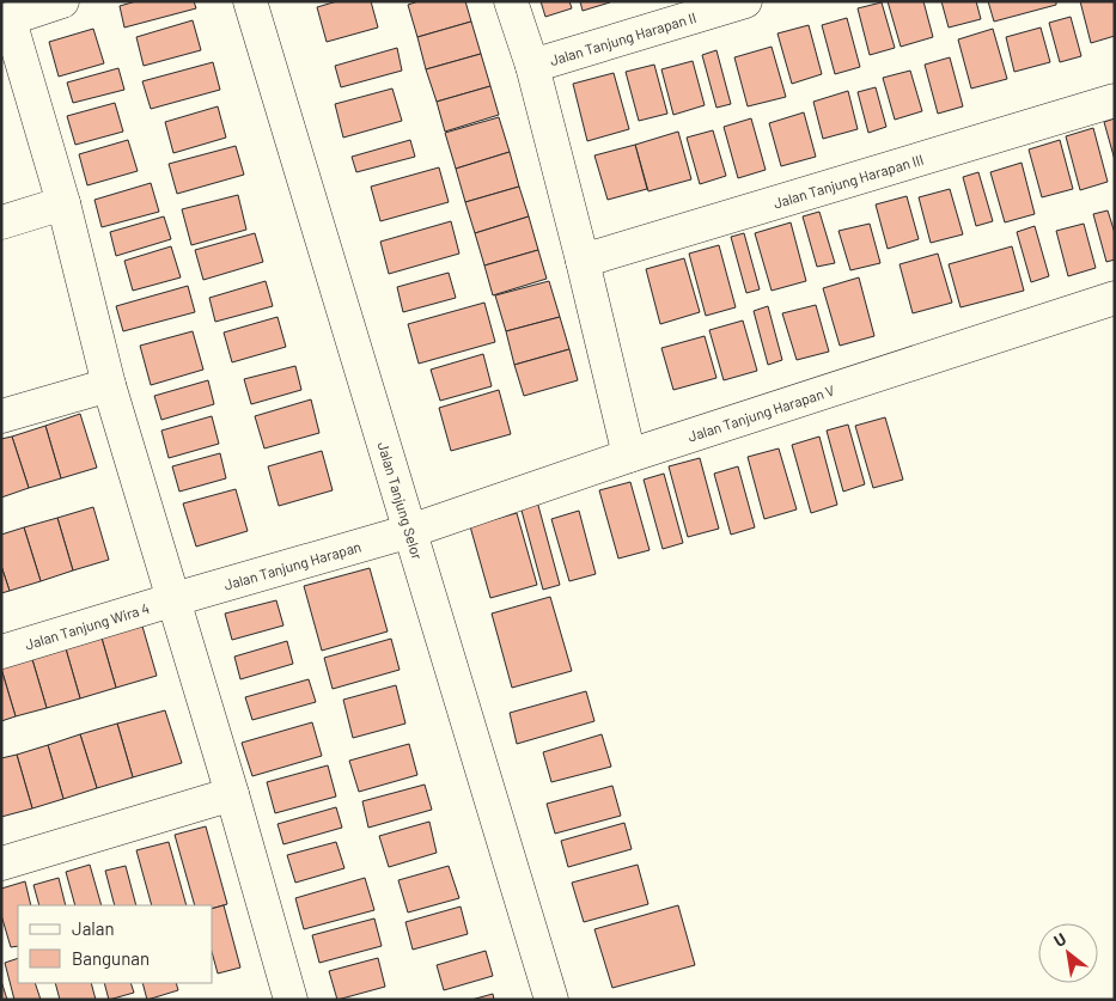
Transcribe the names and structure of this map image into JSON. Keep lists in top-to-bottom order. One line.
{"streets":{"street":["Jalan Tanjung Harapan II","Jalan Tanjung Harapan III","Jalan Tanjung Harapan V","Jalan Tanjung Selor","Jalan Tanjung Harapan","Jalan Tanjung Wira 4"]},"crossings":[["Jalan Tanjung Harapan V","Jalan Tanjung Selor"],["Jalan Tanjung Harapan V","Jalan Tanjung Harapan"],["Jalan Tanjung Selor","Jalan Tanjung Harapan"],["Jalan Tanjung Harapan","Jalan Tanjung Wira 4"]],"legend":["Jalan","Bangunan"],"north":"top left"}
